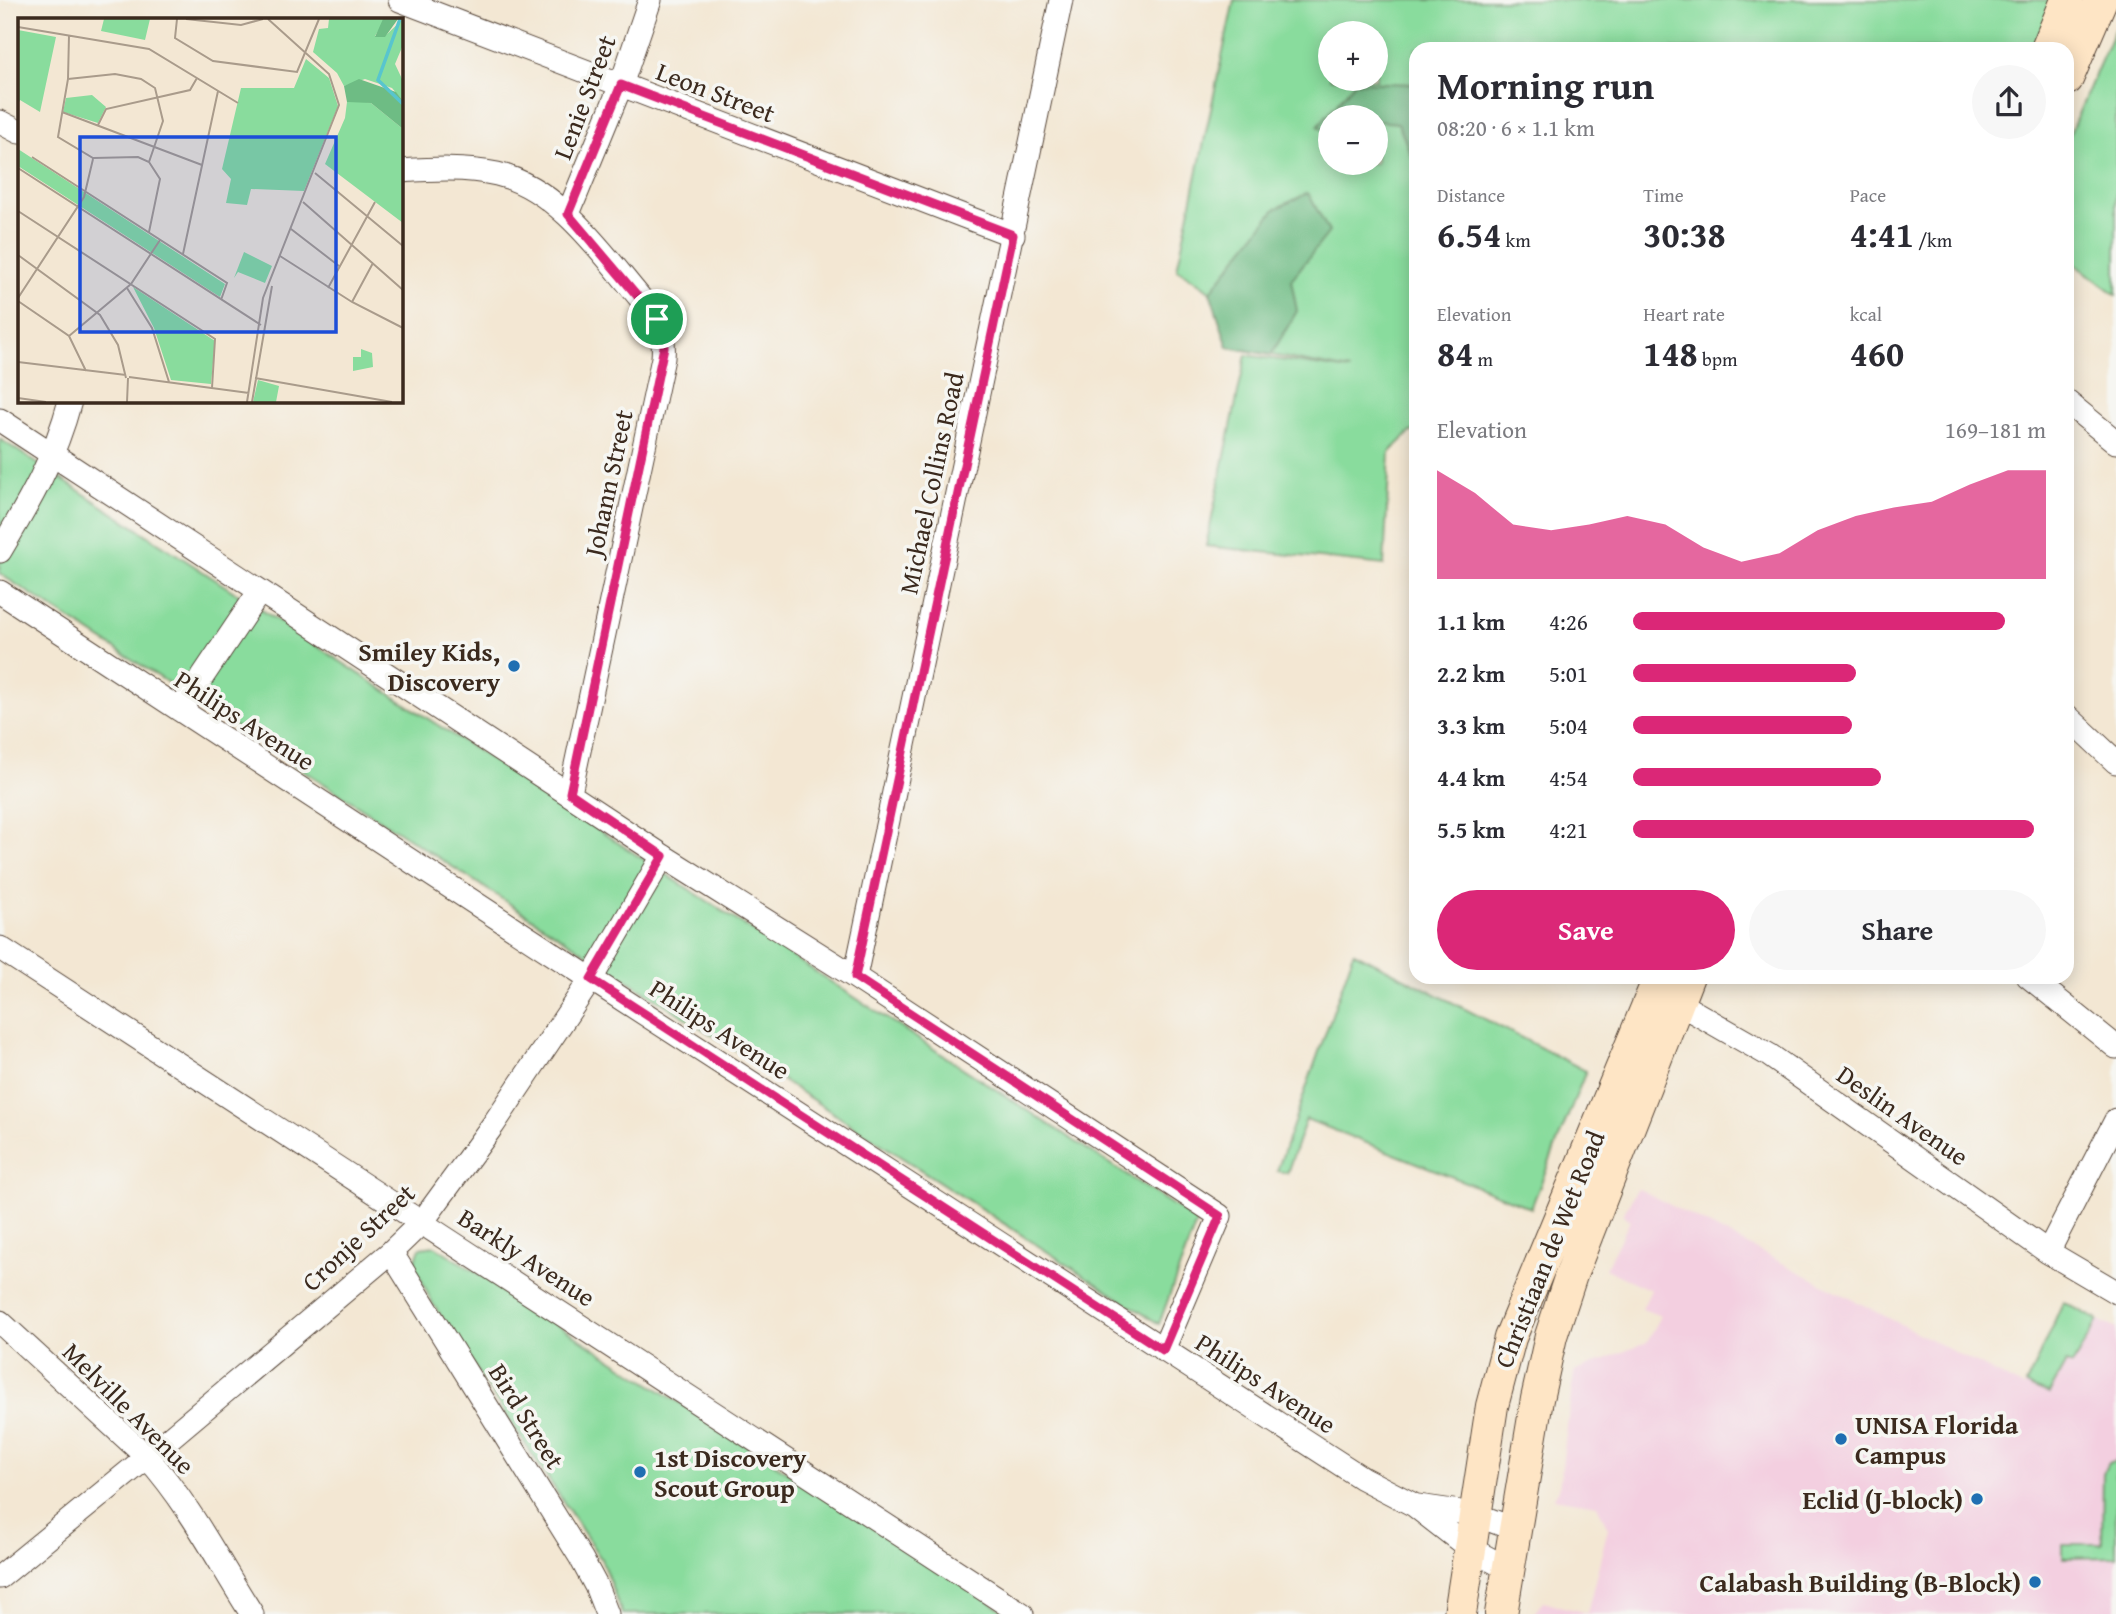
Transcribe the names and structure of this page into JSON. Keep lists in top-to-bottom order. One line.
{"streets":{"main road":["Christiaan de Wet Road"],"street":["Leon Street","Lenie Street","Johann Street","Michael Collins Road","Philips Avenue","Deslin Avenue","Cronje Street","Barkly Avenue","Melville Avenue","Bird Street"]},"crossings":[["Leon Street","Lenie Street"],["Leon Street","Michael Collins Road"],["Lenie Street","Johann Street"],["Philips Avenue","Cronje Street"],["Philips Avenue","Christiaan de Wet Road"],["Deslin Avenue","Christiaan de Wet Road"],["Cronje Street","Barkly Avenue"],["Cronje Street","Melville Avenue"],["Cronje Street","Bird Street"]],"places":["Smiley Kids, Discovery","UNISA Florida Campus","1st Discovery Scout Group","Eclid (J-block)","Calabash Building (B-Block)"],"page":{"map_buttons":["+","−"],"heading":["Morning run","08:20 · 6 × 1.1 km"],"stats":[["Distance","6.54 km"],["Time","30:38"],["Pace","4:41 /km"],["Elevation","84 m"],["Heart rate","148 bpm"],["kcal","460"]],"chart":["Elevation","169–181 m"],"list":[{"name":"1.1 km","note":"4:26"},{"name":"2.2 km","note":"5:01"},{"name":"3.3 km","note":"5:04"},{"name":"4.4 km","note":"4:54"},{"name":"5.5 km","note":"4:21"}],"buttons":["Save","Share"]}}
